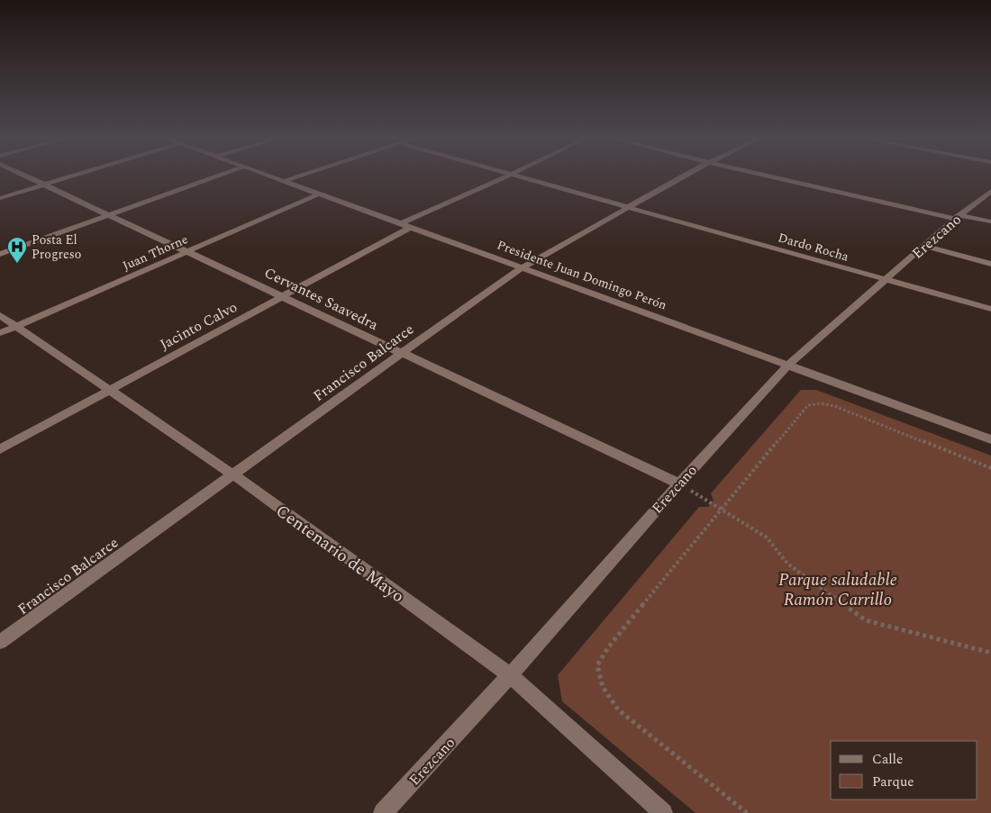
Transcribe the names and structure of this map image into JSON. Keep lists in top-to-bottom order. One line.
{"streets":{"street":["Erezcano","Dardo Rocha","Juan Thorne","Presidente Juan Domingo Perón","Cervantes Saavedra","Jacinto Calvo","Francisco Balcarce","Centenario de Mayo"]},"crossings":[["Erezcano","Dardo Rocha"],["Erezcano","Presidente Juan Domingo Perón"],["Erezcano","Cervantes Saavedra"],["Erezcano","Centenario de Mayo"],["Dardo Rocha","Jacinto Calvo"],["Dardo Rocha","Francisco Balcarce"],["Juan Thorne","Presidente Juan Domingo Perón"],["Juan Thorne","Cervantes Saavedra"],["Juan Thorne","Centenario de Mayo"],["Presidente Juan Domingo Perón","Jacinto Calvo"],["Presidente Juan Domingo Perón","Francisco Balcarce"],["Cervantes Saavedra","Jacinto Calvo"],["Cervantes Saavedra","Francisco Balcarce"],["Jacinto Calvo","Centenario de Mayo"],["Francisco Balcarce","Centenario de Mayo"]],"parks":["Parque saludable Ramón Carrillo"],"places":{"hospital":["Posta El Progreso"]},"legend":["Calle","Parque"]}
